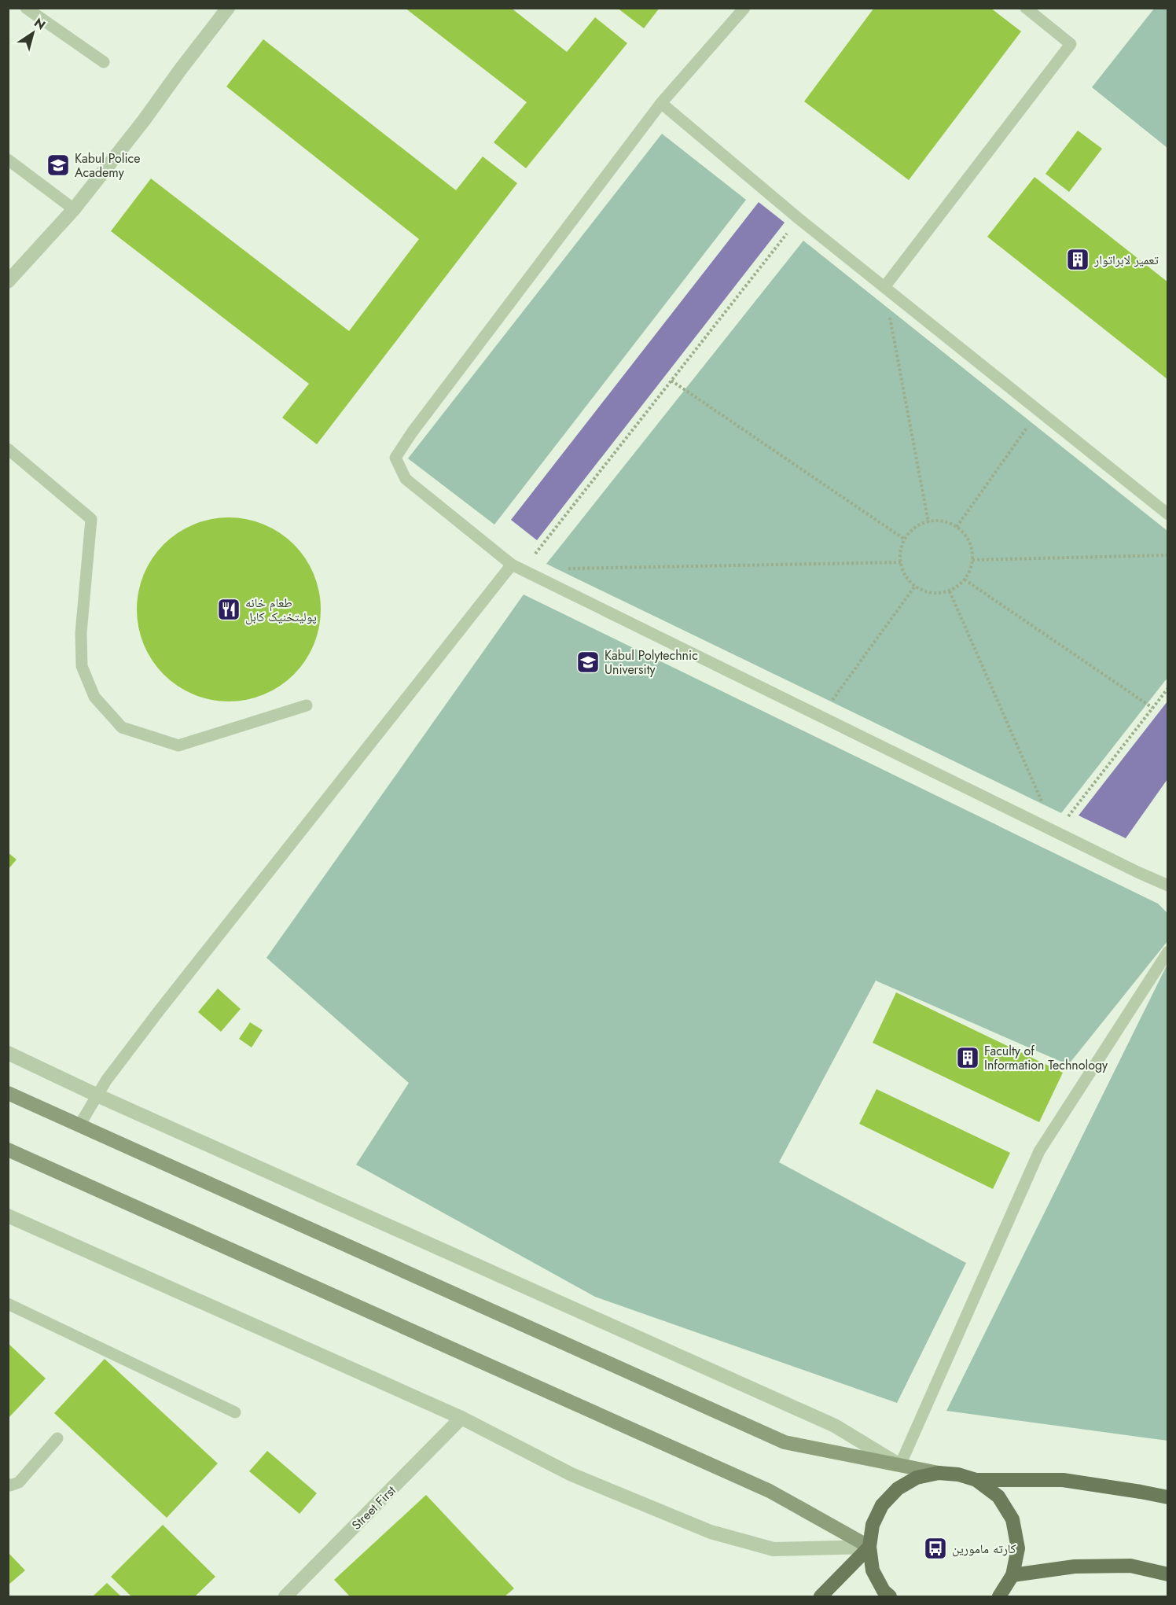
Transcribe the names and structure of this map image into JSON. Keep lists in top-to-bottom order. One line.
{"streets":{"street":["Street First"]},"places":{"school or university":["Kabul Police Academy","Kabul Polytechnic University"],"building":["تعمیر لابراتوار","Faculty of Information Technology"],"restaurant":["طعام خانه پولیتخنیک کابل"],"bus stop":["کارته مامورین"]},"north":"top right"}
